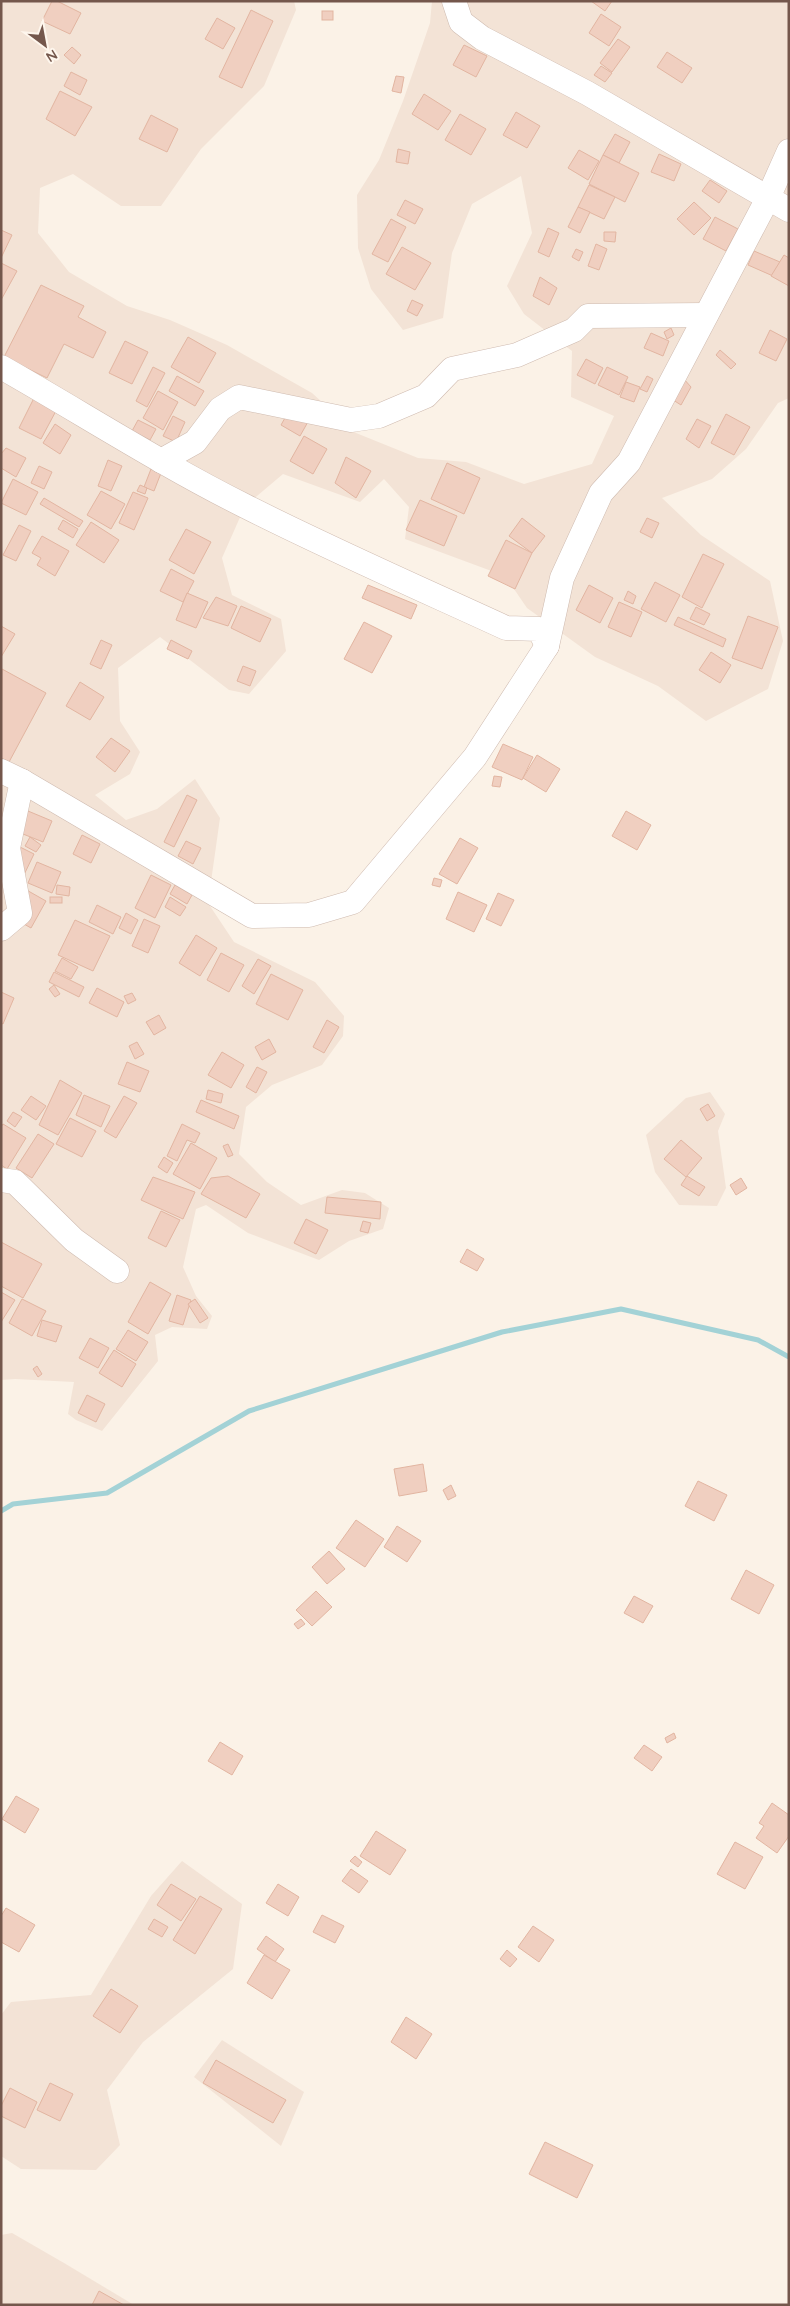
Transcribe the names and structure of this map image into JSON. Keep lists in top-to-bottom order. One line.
{"north":"bottom right"}
